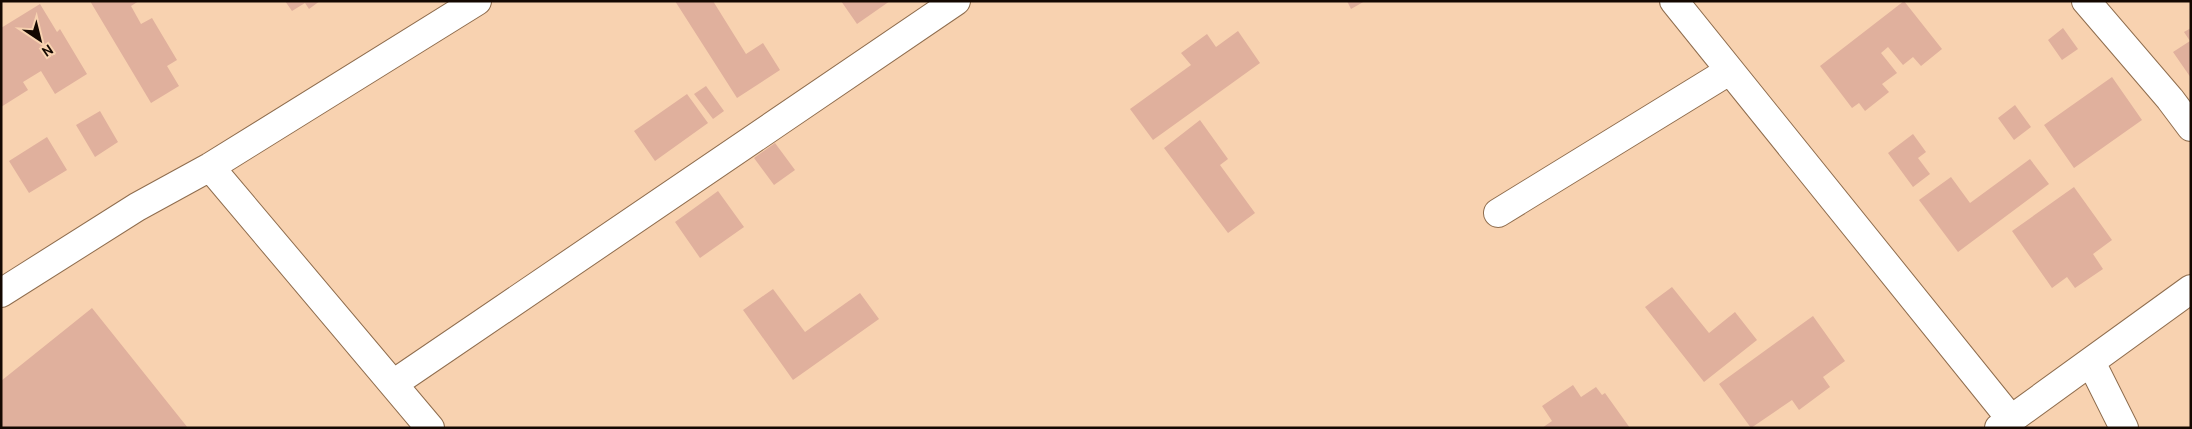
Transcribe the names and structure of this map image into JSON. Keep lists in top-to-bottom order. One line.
{"north":"bottom right"}
